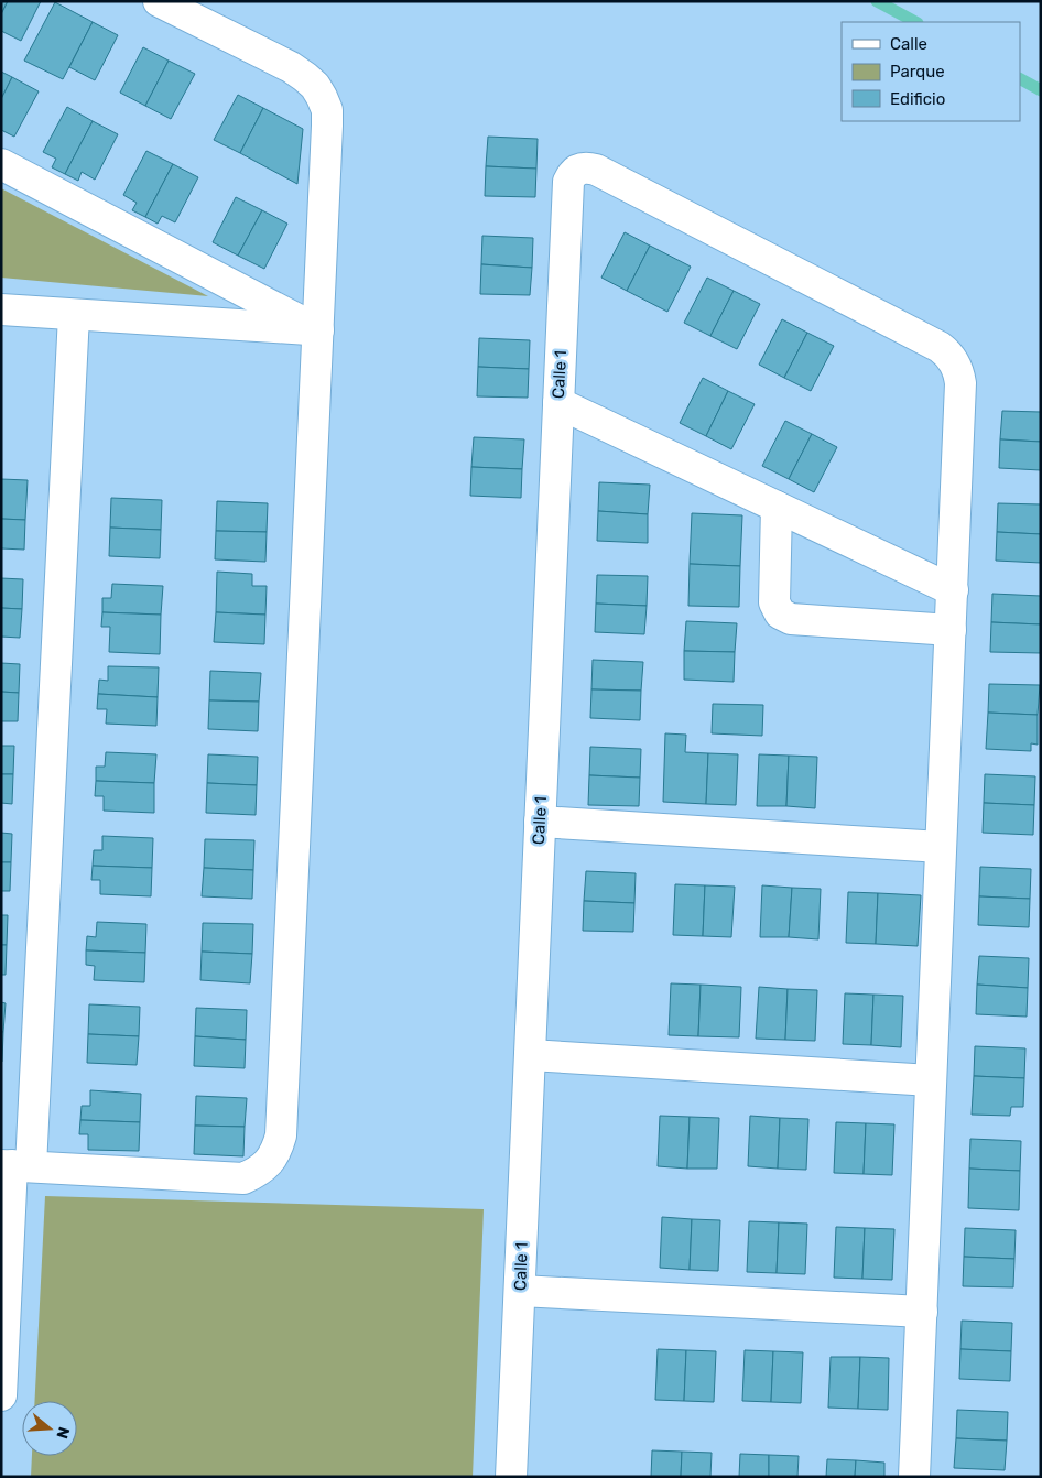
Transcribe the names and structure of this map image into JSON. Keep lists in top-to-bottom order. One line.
{"streets":{"street":["Calle 1"]},"legend":["Calle","Parque","Edificio"],"north":"right"}
